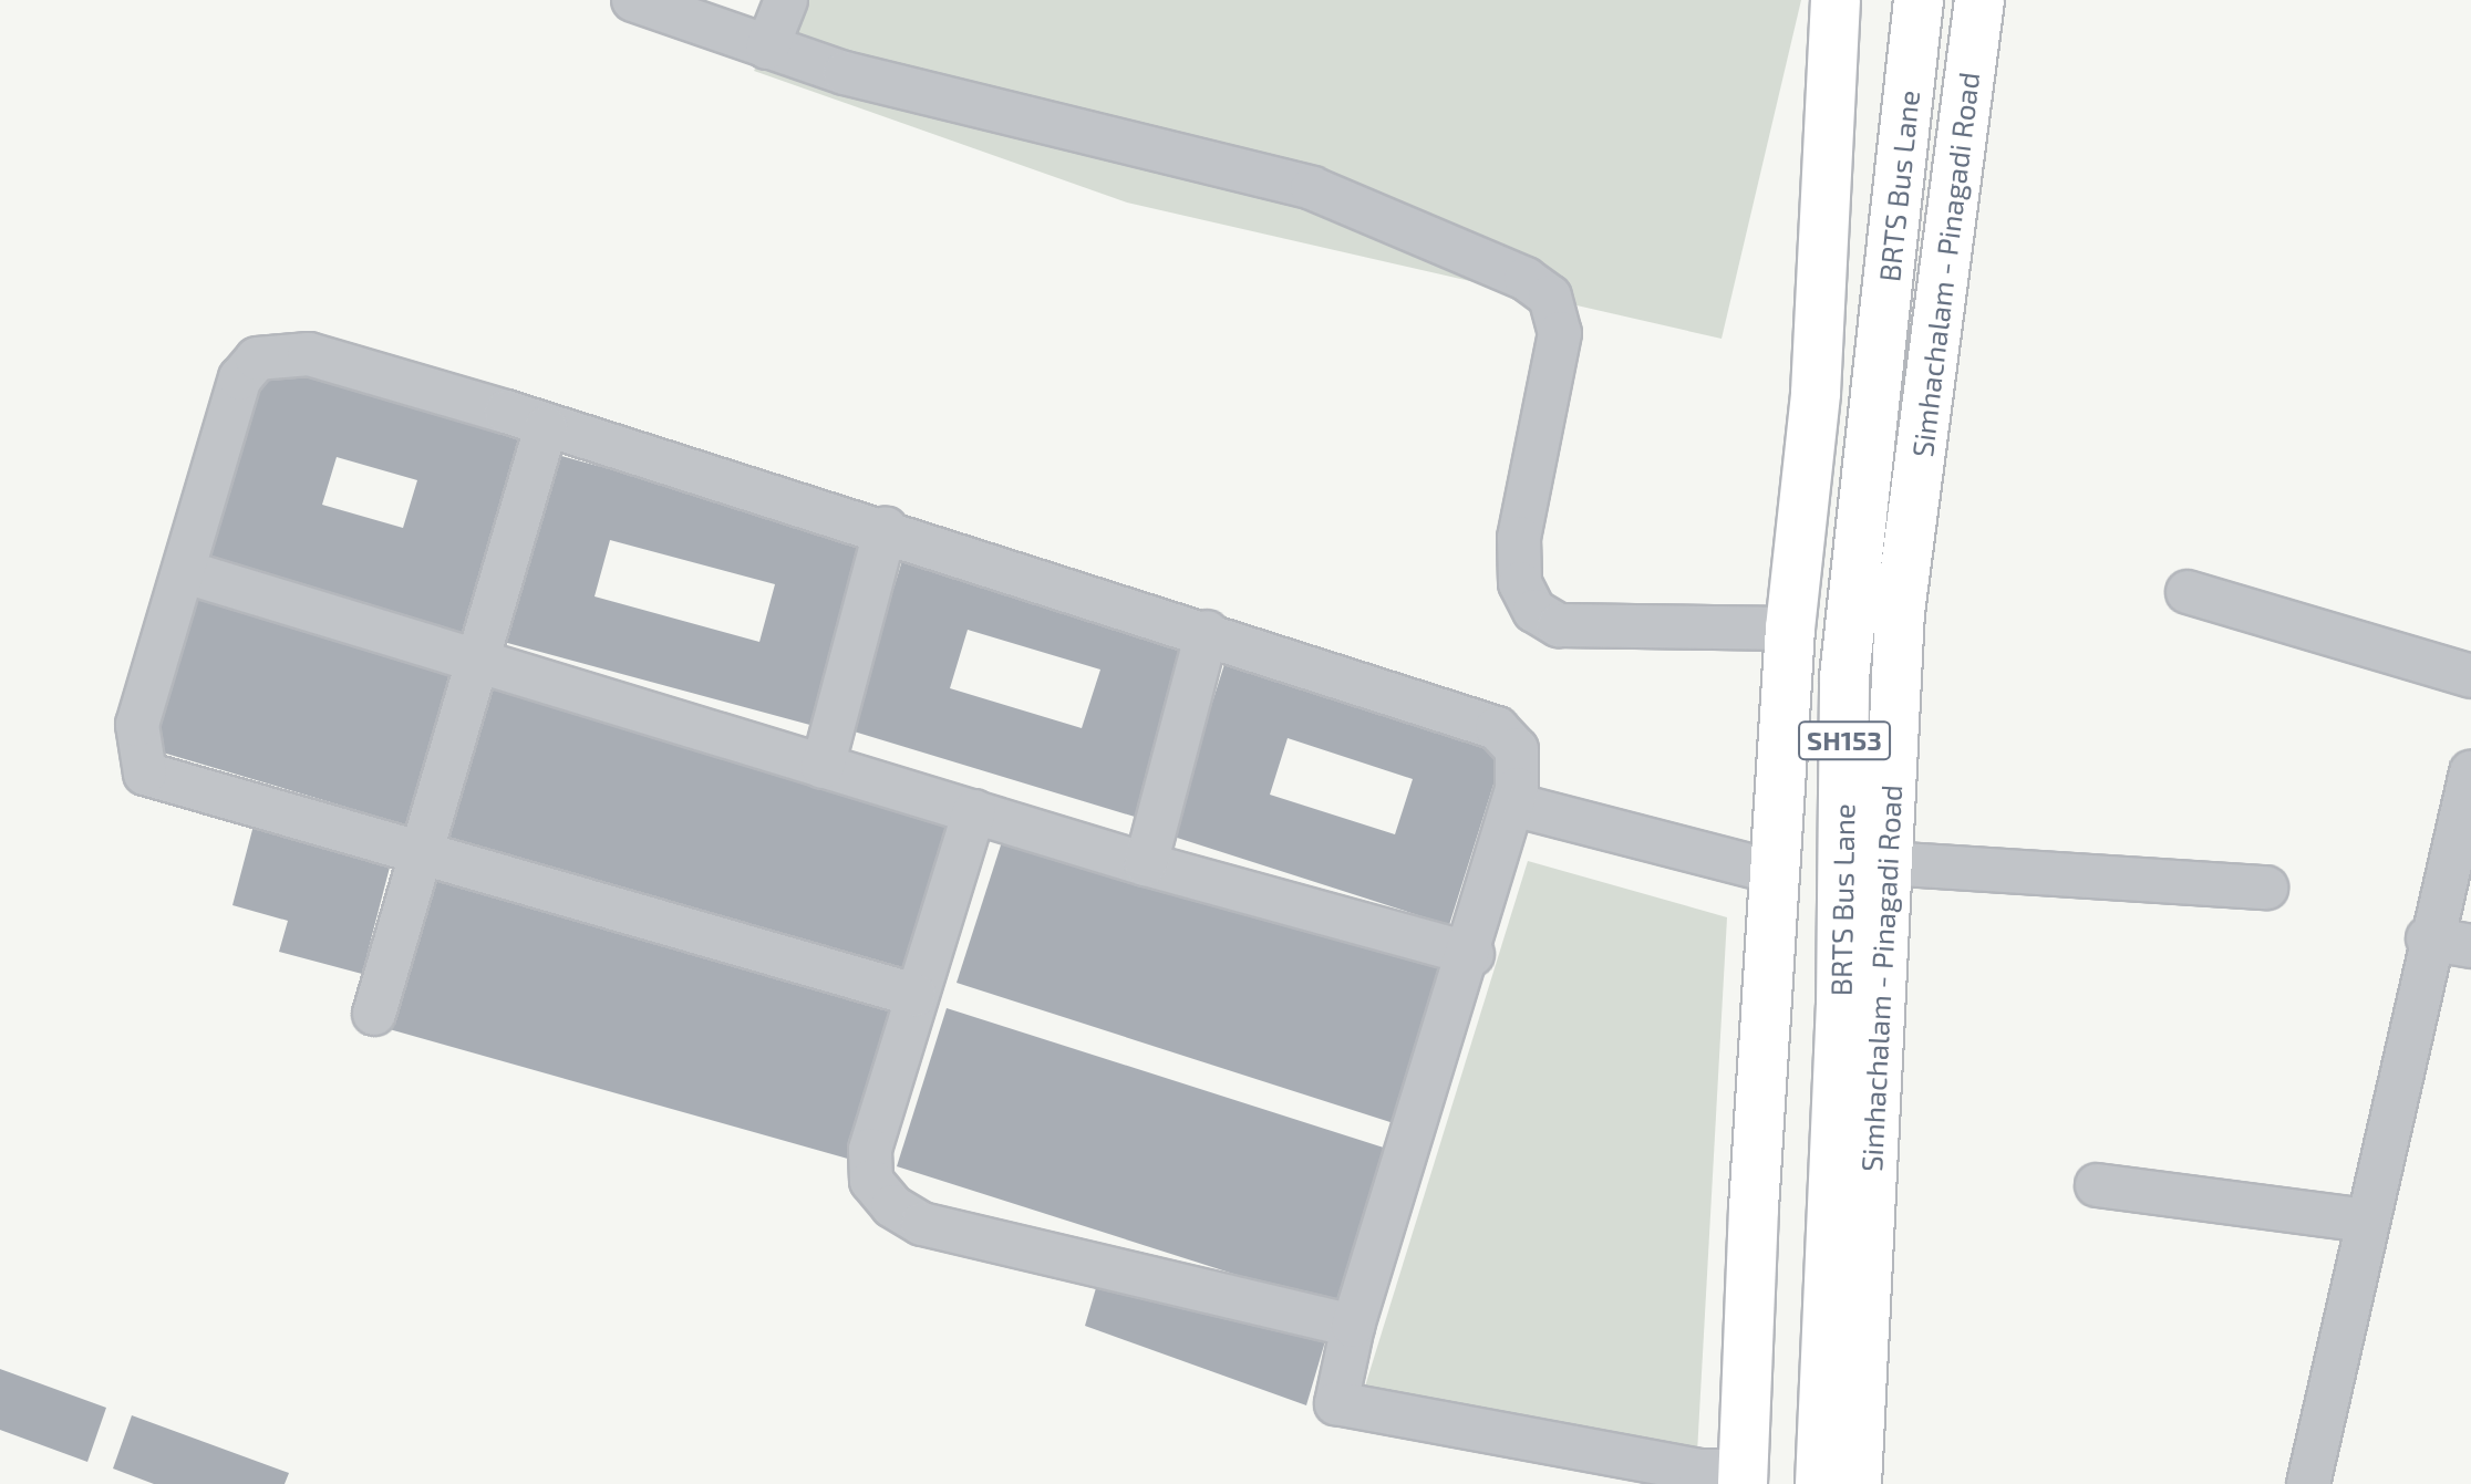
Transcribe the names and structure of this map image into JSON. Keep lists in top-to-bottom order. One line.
{"streets":{"main road":["BRTS Bus Lane","Simhachalam - Pinagadi Road","SH153"]}}
